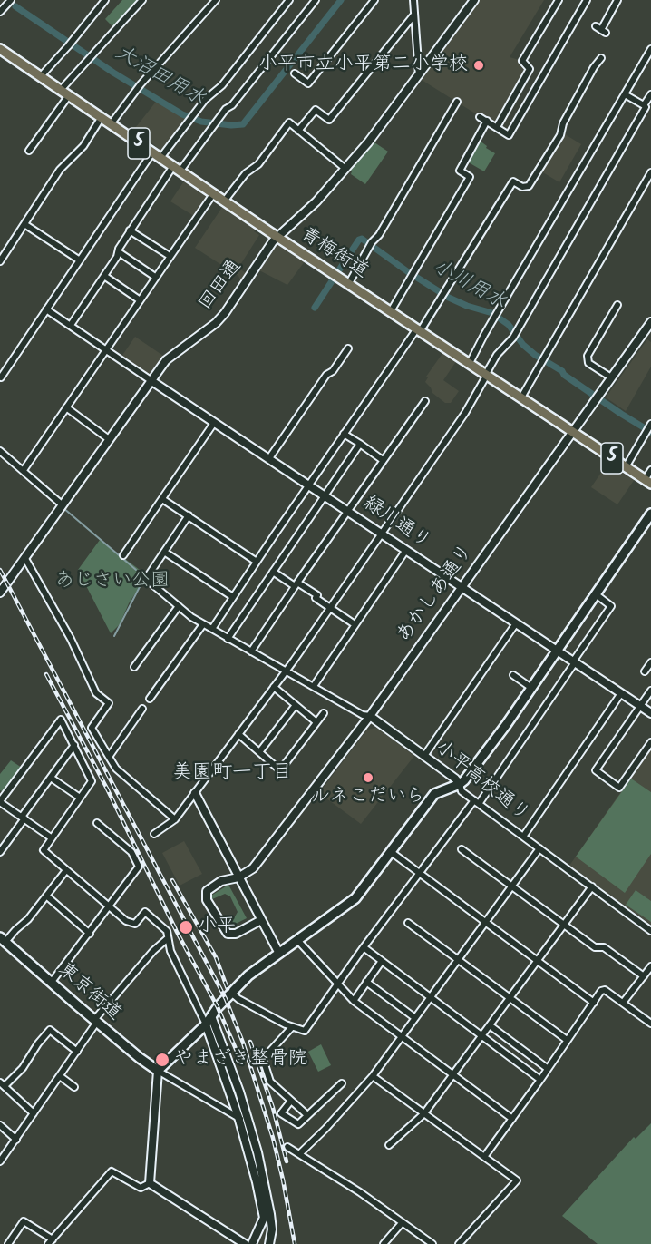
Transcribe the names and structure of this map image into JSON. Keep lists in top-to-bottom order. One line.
{"streets":{"main road":["5","青梅街道","東京街道"],"street":["回田通","緑川通り","あかしあ通り","小平高校通り"]},"crossings":[["青梅街道","回田通"],["青梅街道","あかしあ通り"],["回田通","緑川通り"],["緑川通り","あかしあ通り"],["あかしあ通り","小平高校通り"]],"districts":["美園町一丁目"],"water":["大沼田用水","小川用水"],"parks":["あじさい公園"],"places":["小平市立小平第二小学校","ルネこだいら","小平","やまざき整骨院"]}
